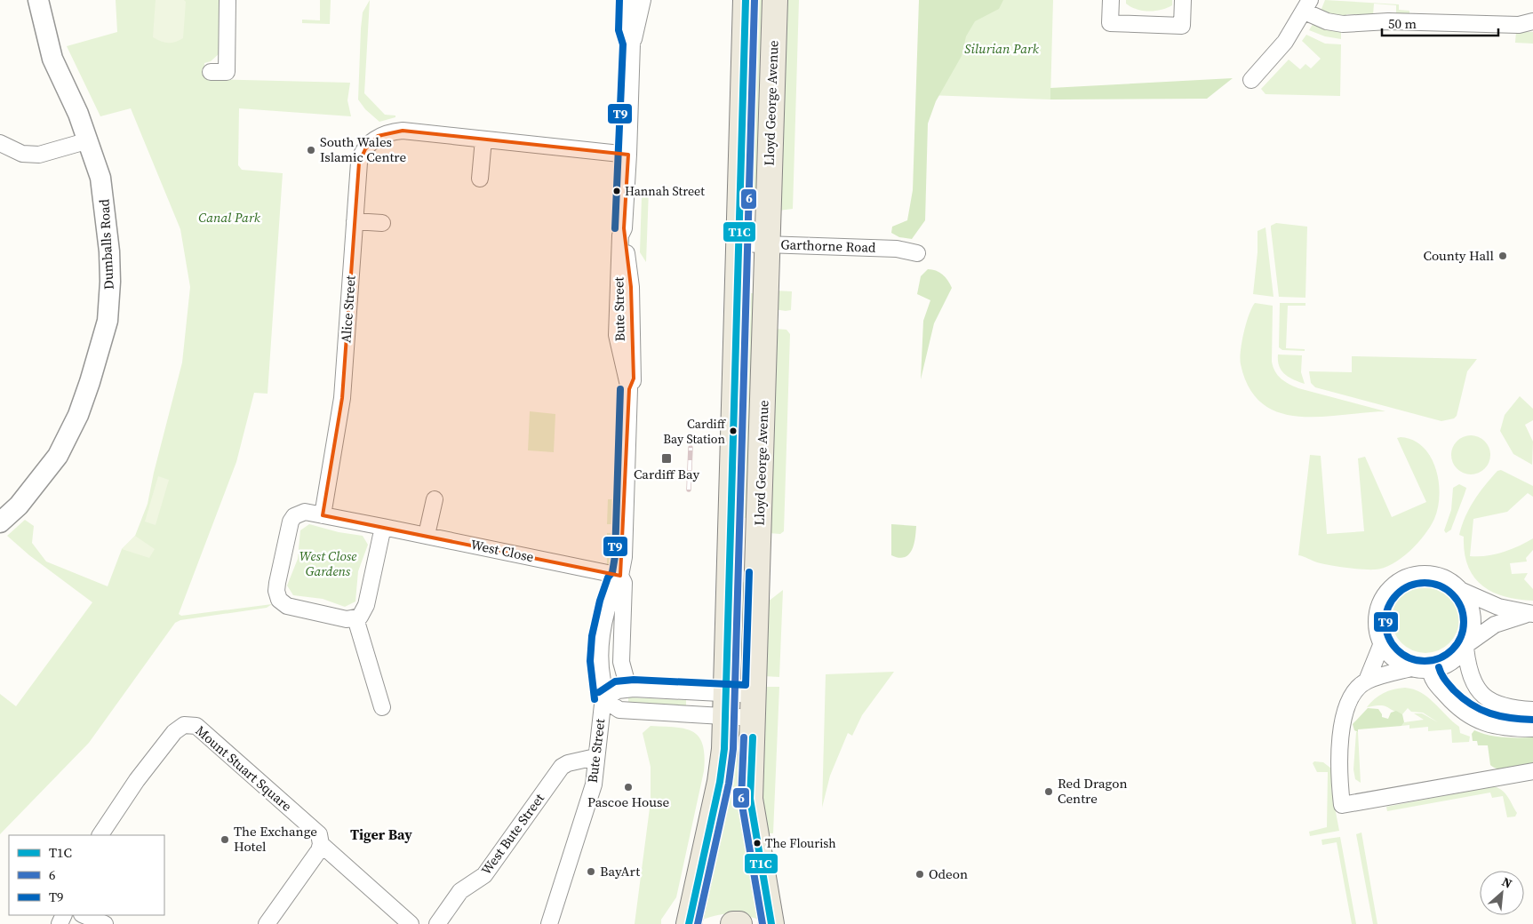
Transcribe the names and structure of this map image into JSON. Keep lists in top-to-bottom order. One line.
{"streets":{"main road":["Lloyd George Avenue"],"street":["Dumballs Road","Garthorne Road","Alice Street","Bute Street","West Close","Mount Stuart Square","West Bute Street"]},"crossings":[["Lloyd George Avenue","Garthorne Road"],["Alice Street","West Close"],["Bute Street","West Close"],["Bute Street","West Bute Street"]],"districts":["Tiger Bay"],"parks":["Silurian Park","Canal Park","West Close Gardens"],"places":{"other":["South Wales Islamic Centre","Hannah Street","County Hall","Cardiff Bay Station","Pascoe House","Red Dragon Centre","The Exchange Hotel","The Flourish","BayArt","Odeon"],"transit":["Cardiff Bay"]},"lines":["transit line T1C","transit line 6","transit line T9"],"legend":["T1C","6","T9"],"scale_bar":"50 m","north":"top right"}
